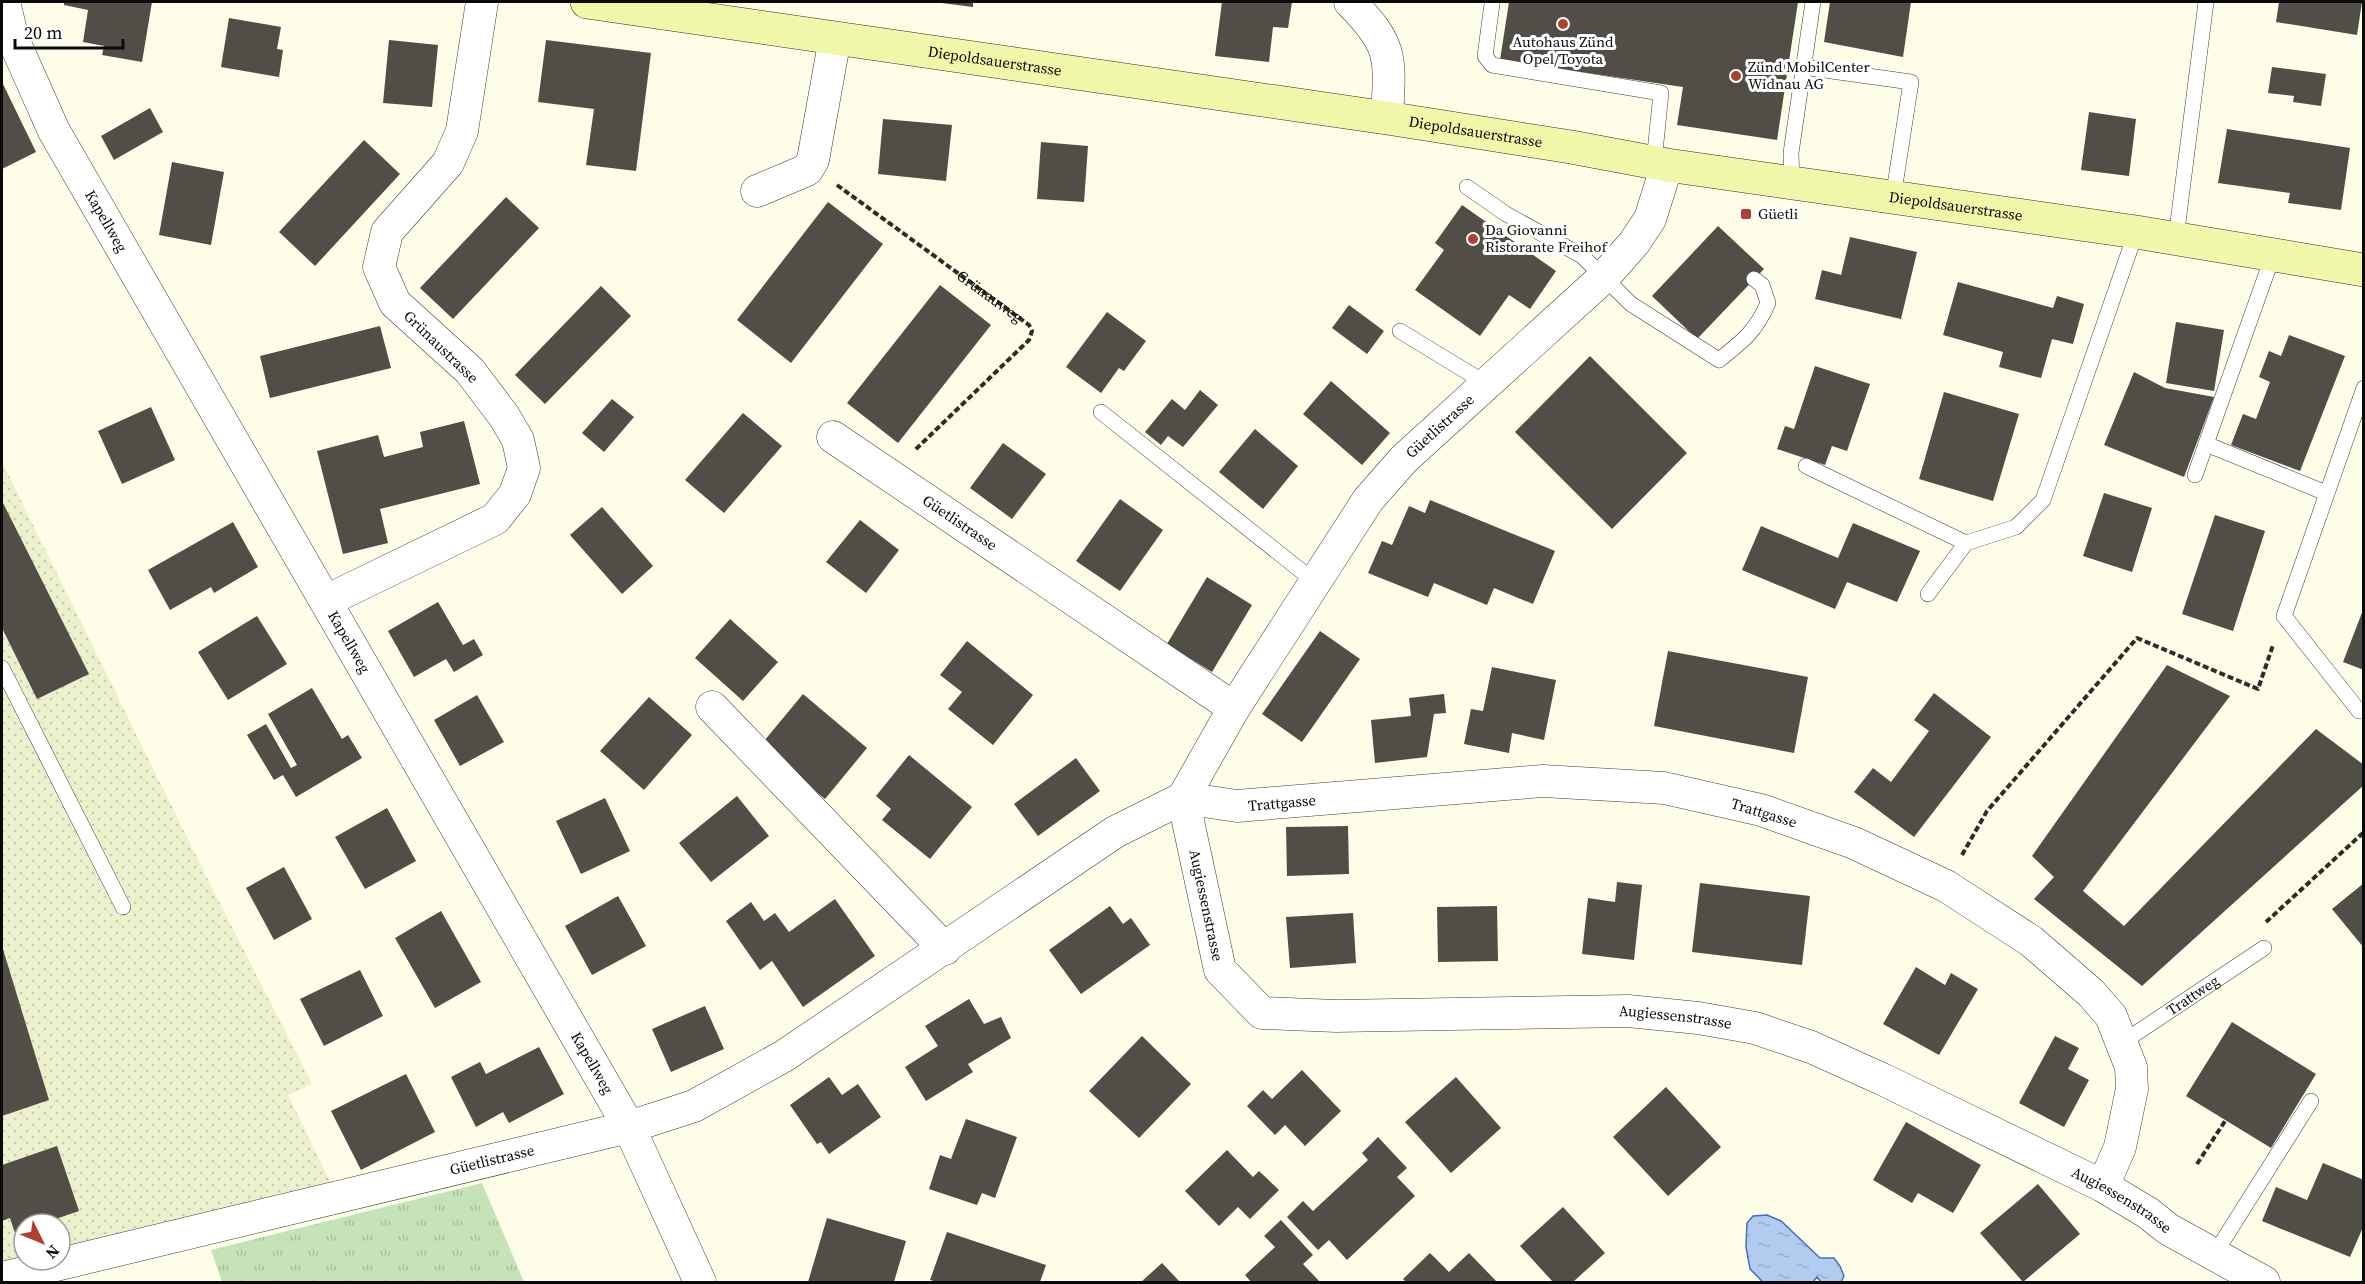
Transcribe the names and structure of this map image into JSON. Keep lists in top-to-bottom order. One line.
{"streets":{"main road":["Diepoldsauerstrasse"],"street":["Kapellweg","Grünaustrasse","Güetlistrasse","Trattgasse","Augiessenstrasse"],"lane":["Trattweg"],"path":["Grünauweg"]},"crossings":[["Diepoldsauerstrasse","Güetlistrasse"],["Kapellweg","Grünaustrasse"],["Kapellweg","Güetlistrasse"],["Grünauweg","Güetlistrasse"],["Güetlistrasse","Trattgasse"],["Güetlistrasse","Augiessenstrasse"],["Trattgasse","Augiessenstrasse"],["Trattgasse","Trattweg"]],"places":{"other":["Autohaus Zünd Opel/Toyota","Zünd MobilCenter Widnau AG","Da Giovanni Ristorante Freihof"],"transit":["Güetli"]},"scale_bar":"20 m","north":"bottom right"}
